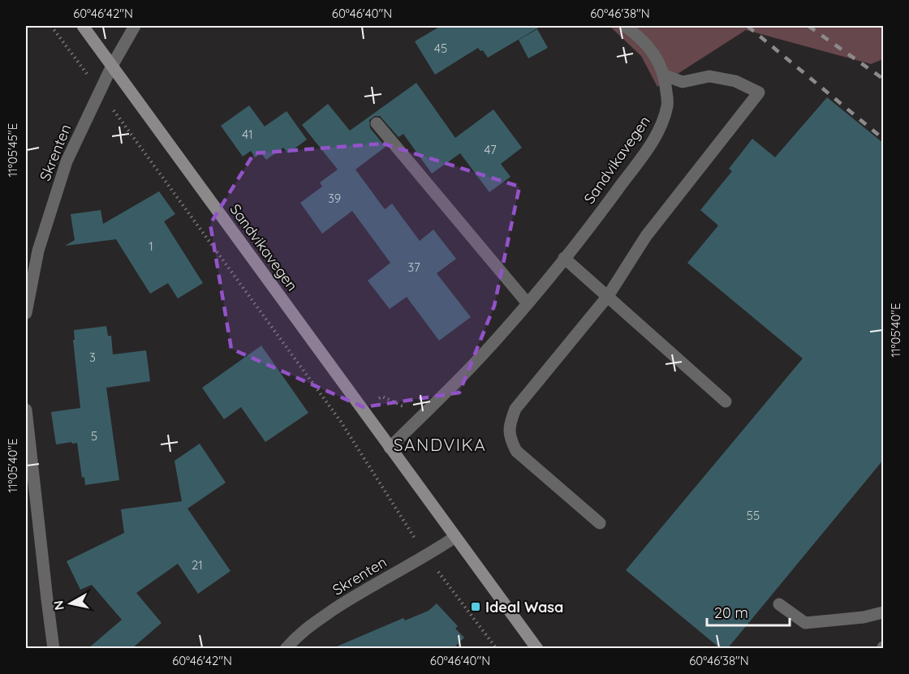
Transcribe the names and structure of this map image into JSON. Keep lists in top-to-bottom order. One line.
{"streets":{"main road":["Sandvikavegen"],"street":["Skrenten"]},"crossings":[["Skrenten","Sandvikavegen"]],"districts":["SANDVIKA"],"places":{"transit":["Ideal Wasa"]},"house_numbers":["45","41","47","39","1","37","3","5","55","21"],"scale_bar":"20 m","north":"left","coordinates":["60°46'42\"N","60°46'40\"N","60°46'38\"N","11°05'45\"E","11°05'40\"E"]}
